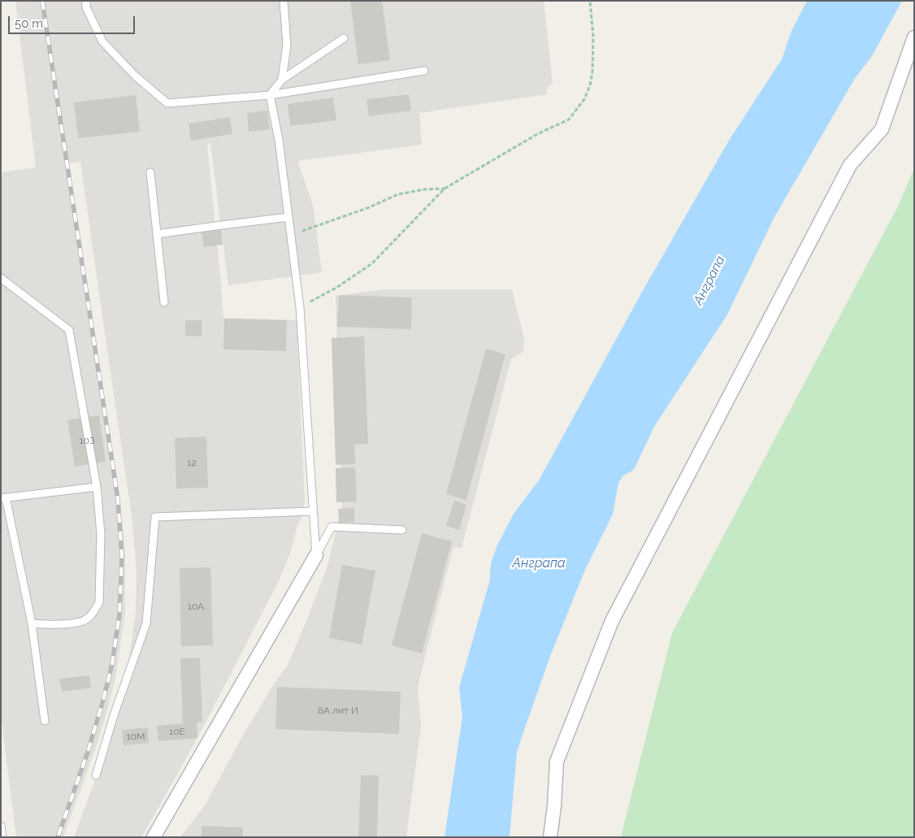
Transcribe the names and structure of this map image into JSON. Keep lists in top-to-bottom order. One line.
{"water":["Анграпа"],"house_numbers":["10З","12","10А","8А лит И","10Е","10М"],"scale_bar":"50 m"}
